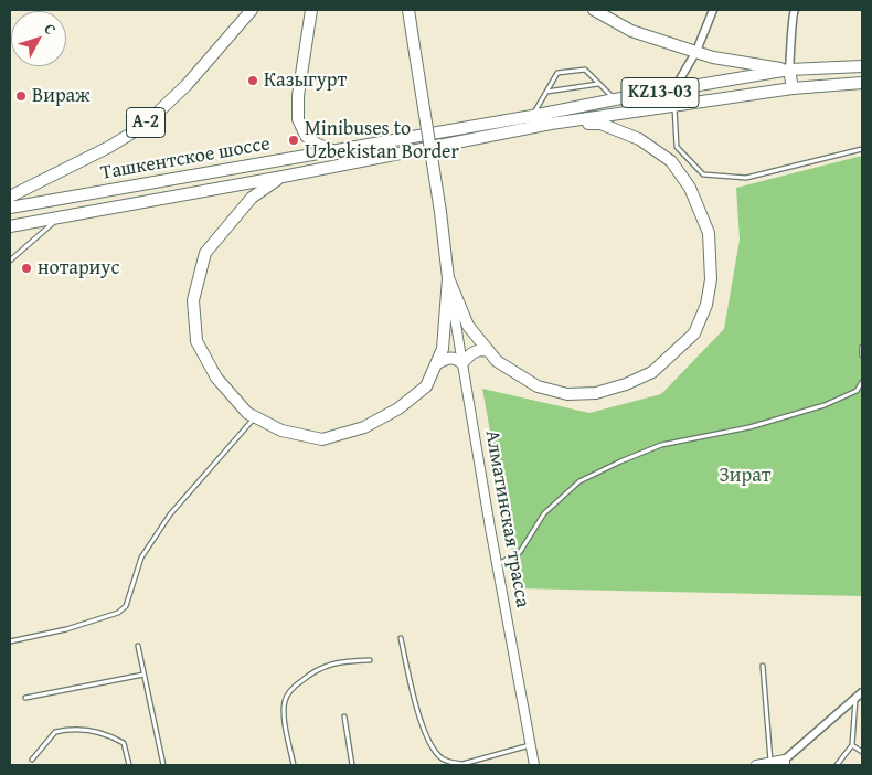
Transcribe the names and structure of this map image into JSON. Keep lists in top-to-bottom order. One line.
{"streets":{"main road":["KZ13-03","A-2","Ташкентское шоссе"],"street":["Алматинская трасса"]},"crossings":[["KZ13-03","Ташкентское шоссе"]],"parks":["Зират"],"places":["Казыгурт","Вираж","Minibuses to Uzbekistan Border","нотариус"],"north":"top right"}
